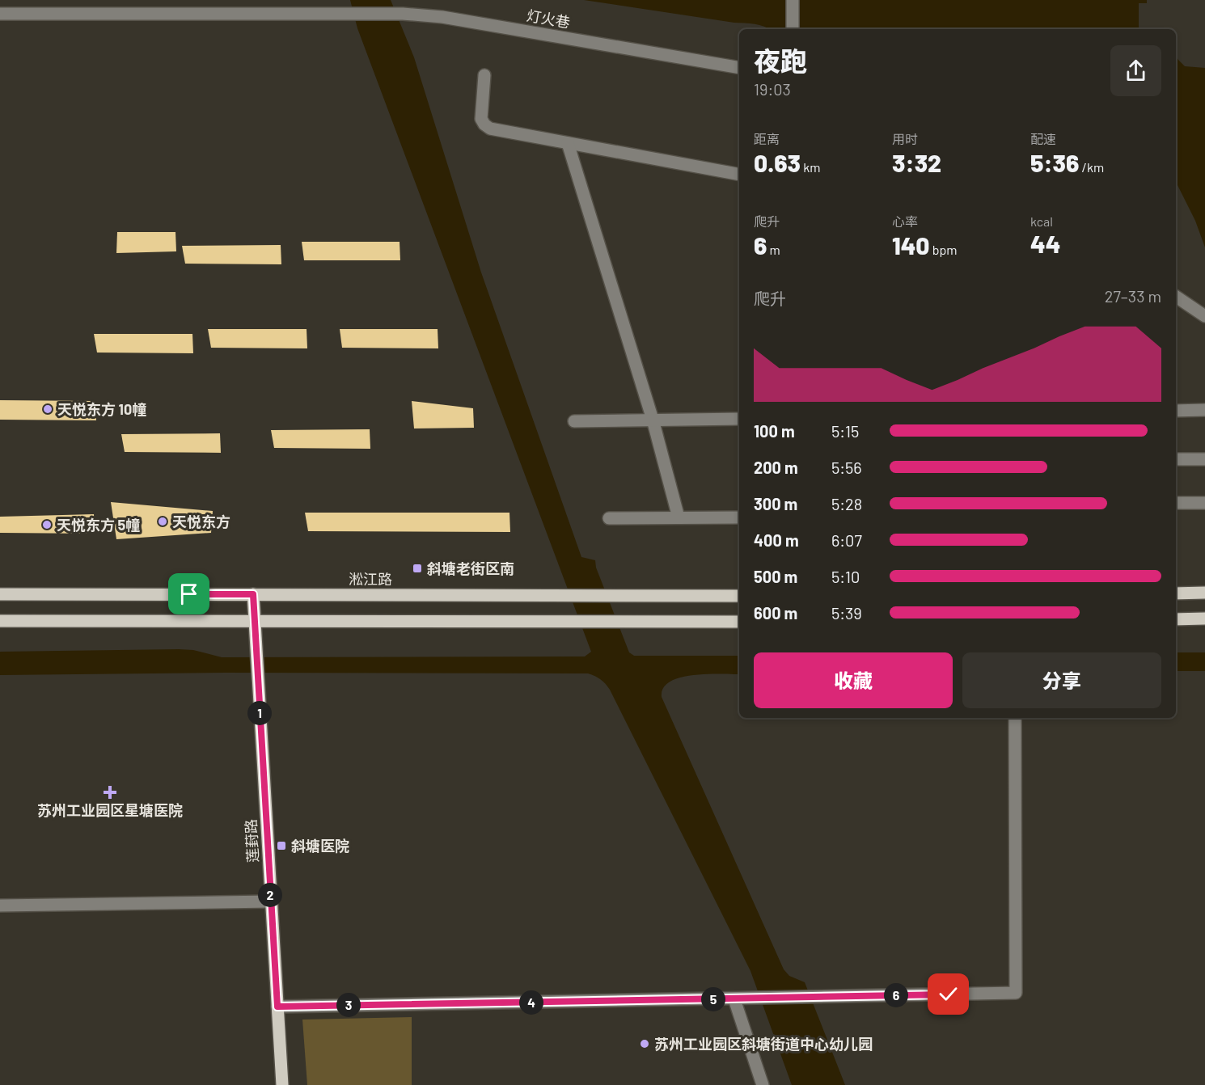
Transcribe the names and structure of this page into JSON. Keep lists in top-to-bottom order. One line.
{"streets":{"main road":["淞江路","莲葑路"],"street":["灯火巷"]},"crossings":[["淞江路","莲葑路"]],"places":{"other":["天悦东方 10幢","天悦东方","天悦东方 5幢","苏州工业园区斜塘街道中心幼儿园"],"transit":["斜塘老街区南","斜塘医院"],"health":["苏州工业园区星塘医院"]},"page":{"heading":["夜跑","19:03"],"stats":[["距离","0.63 km"],["用时","3:32"],["配速","5:36 /km"],["爬升","6 m"],["心率","140 bpm"],["kcal","44"]],"chart":["爬升","27–33 m"],"list":[{"name":"100 m","note":"5:15"},{"name":"200 m","note":"5:56"},{"name":"300 m","note":"5:28"},{"name":"400 m","note":"6:07"},{"name":"500 m","note":"5:10"},{"name":"600 m","note":"5:39"}],"buttons":["收藏","分享"],"pins":["1","2","6","5","4","3"]}}
